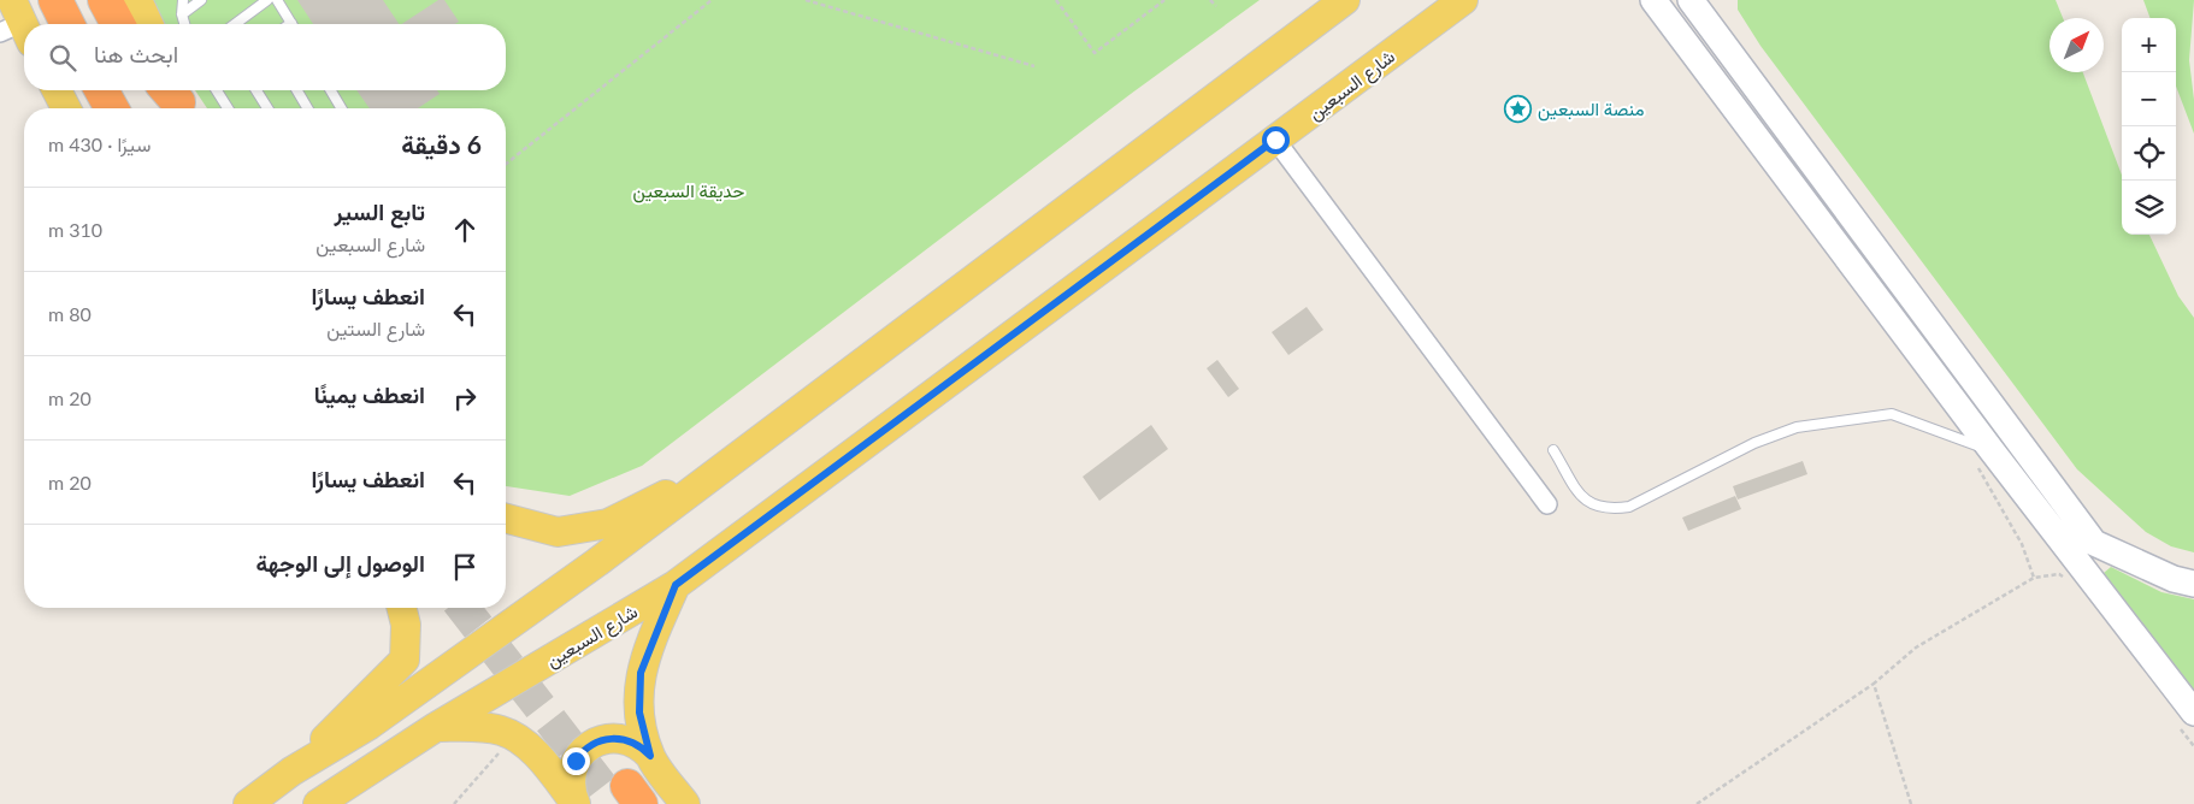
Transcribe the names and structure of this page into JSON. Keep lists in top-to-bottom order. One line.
{"streets":{"main road":["شارع السبعين"]},"parks":["حديقة السبعين"],"places":{"place":["منصة السبعين"]},"north":"top right","page":{"map_buttons":["+","−"],"search":"ابحث هنا","heading":["6 دقيقة","سيرًا · 430 m"],"list":[["تابع السير","شارع السبعين","310 m"],["انعطف يسارًا","شارع الستين","80 m"],["انعطف يمينًا","20 m"],["انعطف يسارًا","20 m"],"الوصول إلى الوجهة"]}}
